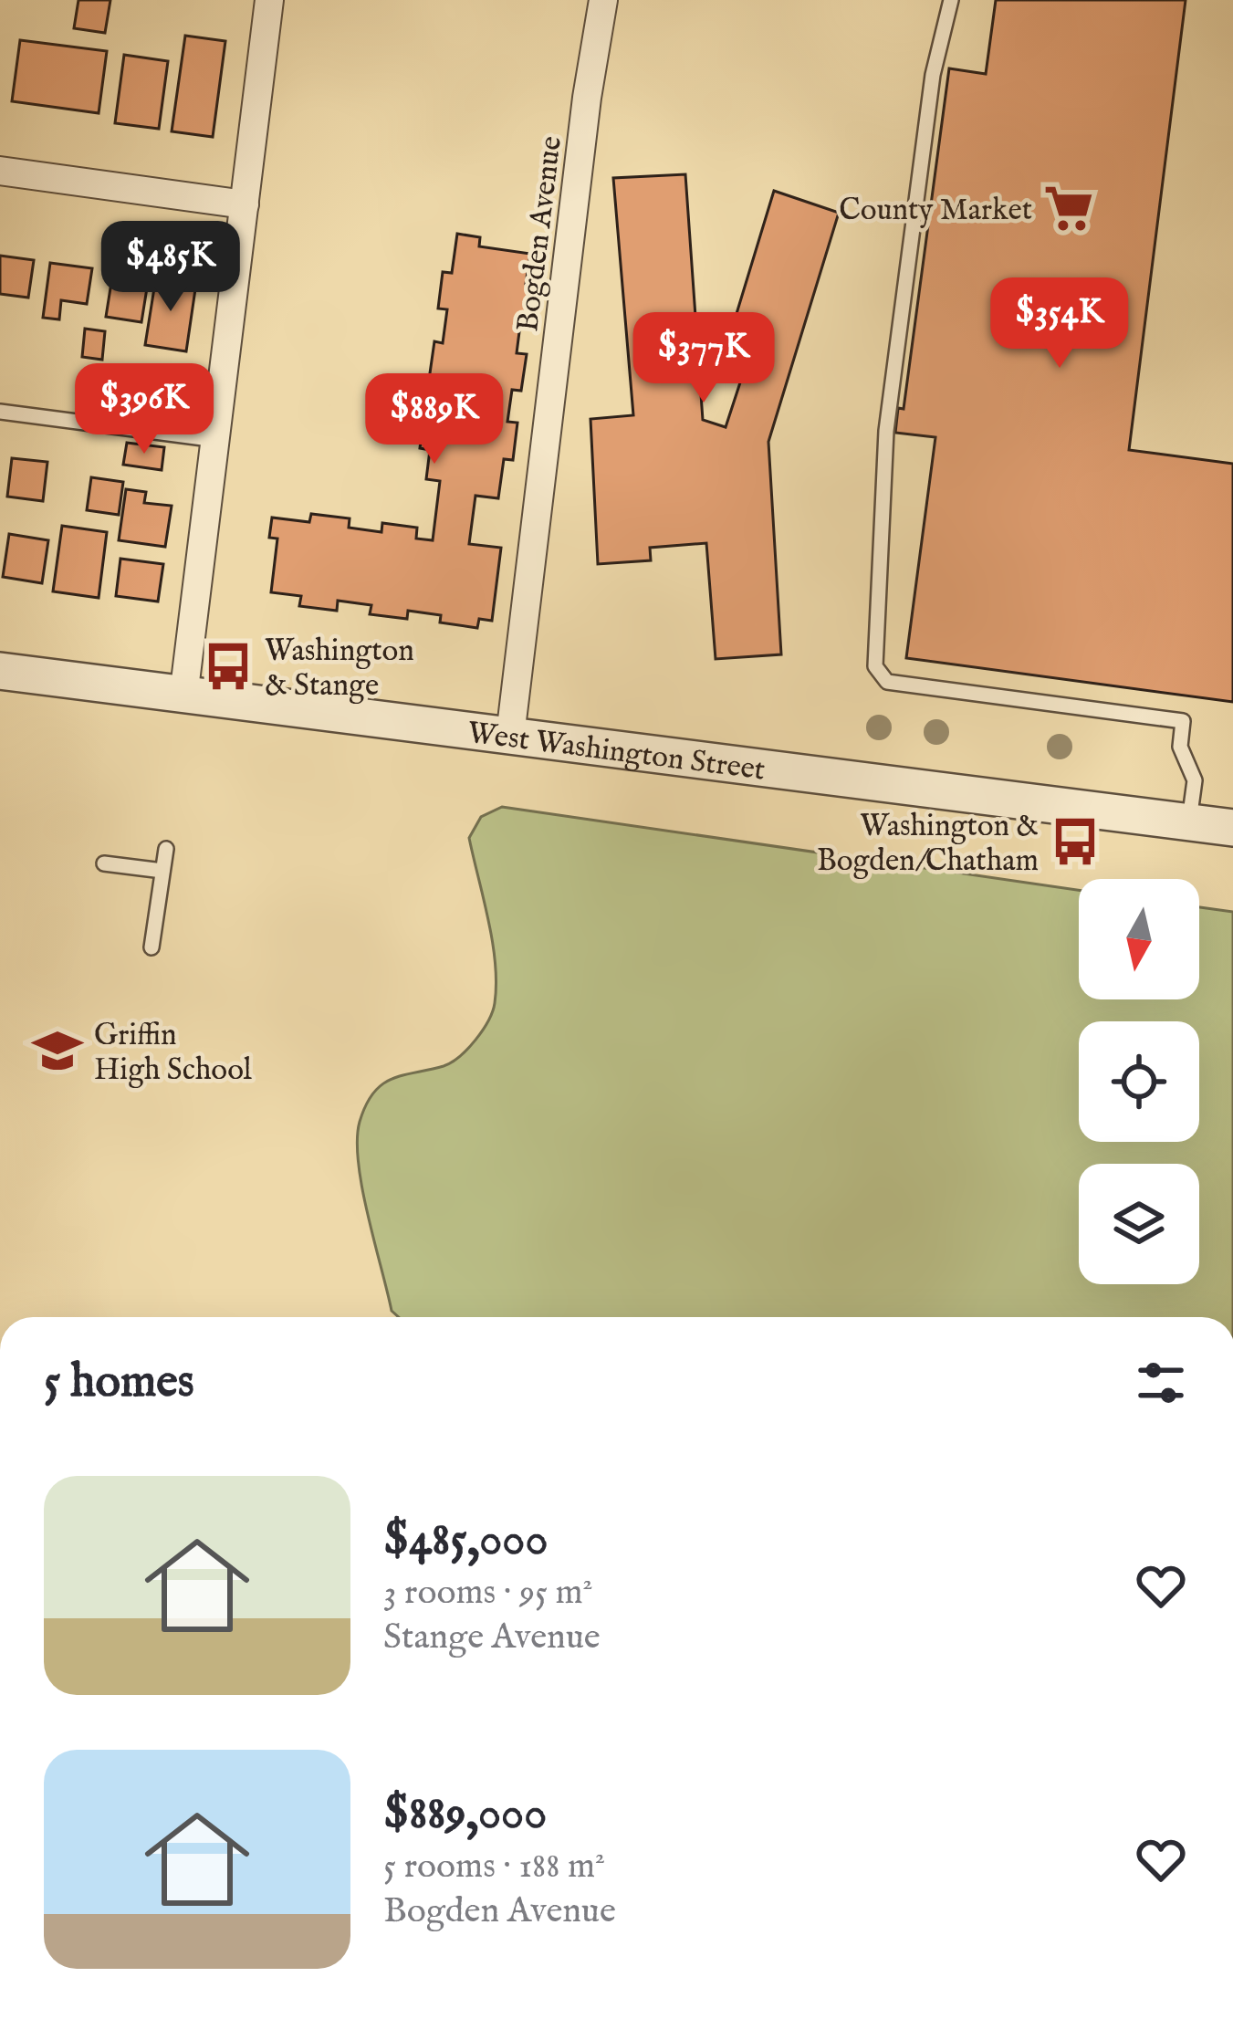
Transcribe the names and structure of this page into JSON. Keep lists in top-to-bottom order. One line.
{"streets":{"street":["Bogden Avenue","West Washington Street"]},"crossings":[["Bogden Avenue","West Washington Street"]],"places":{"supermarket":["County Market"],"bus stop":["Washington & Stange","Washington & Bogden/Chatham"],"school or university":["Griffin High School"]},"north":"bottom","page":{"price":["$485K","$354K","$377K","$396K","$889K"],"heading":"5 homes","list":[{"name":"$485,000","note":"3 rooms · 95 m² · Stange Avenue"},{"name":"$889,000","note":"5 rooms · 188 m² · Bogden Avenue"}]}}
